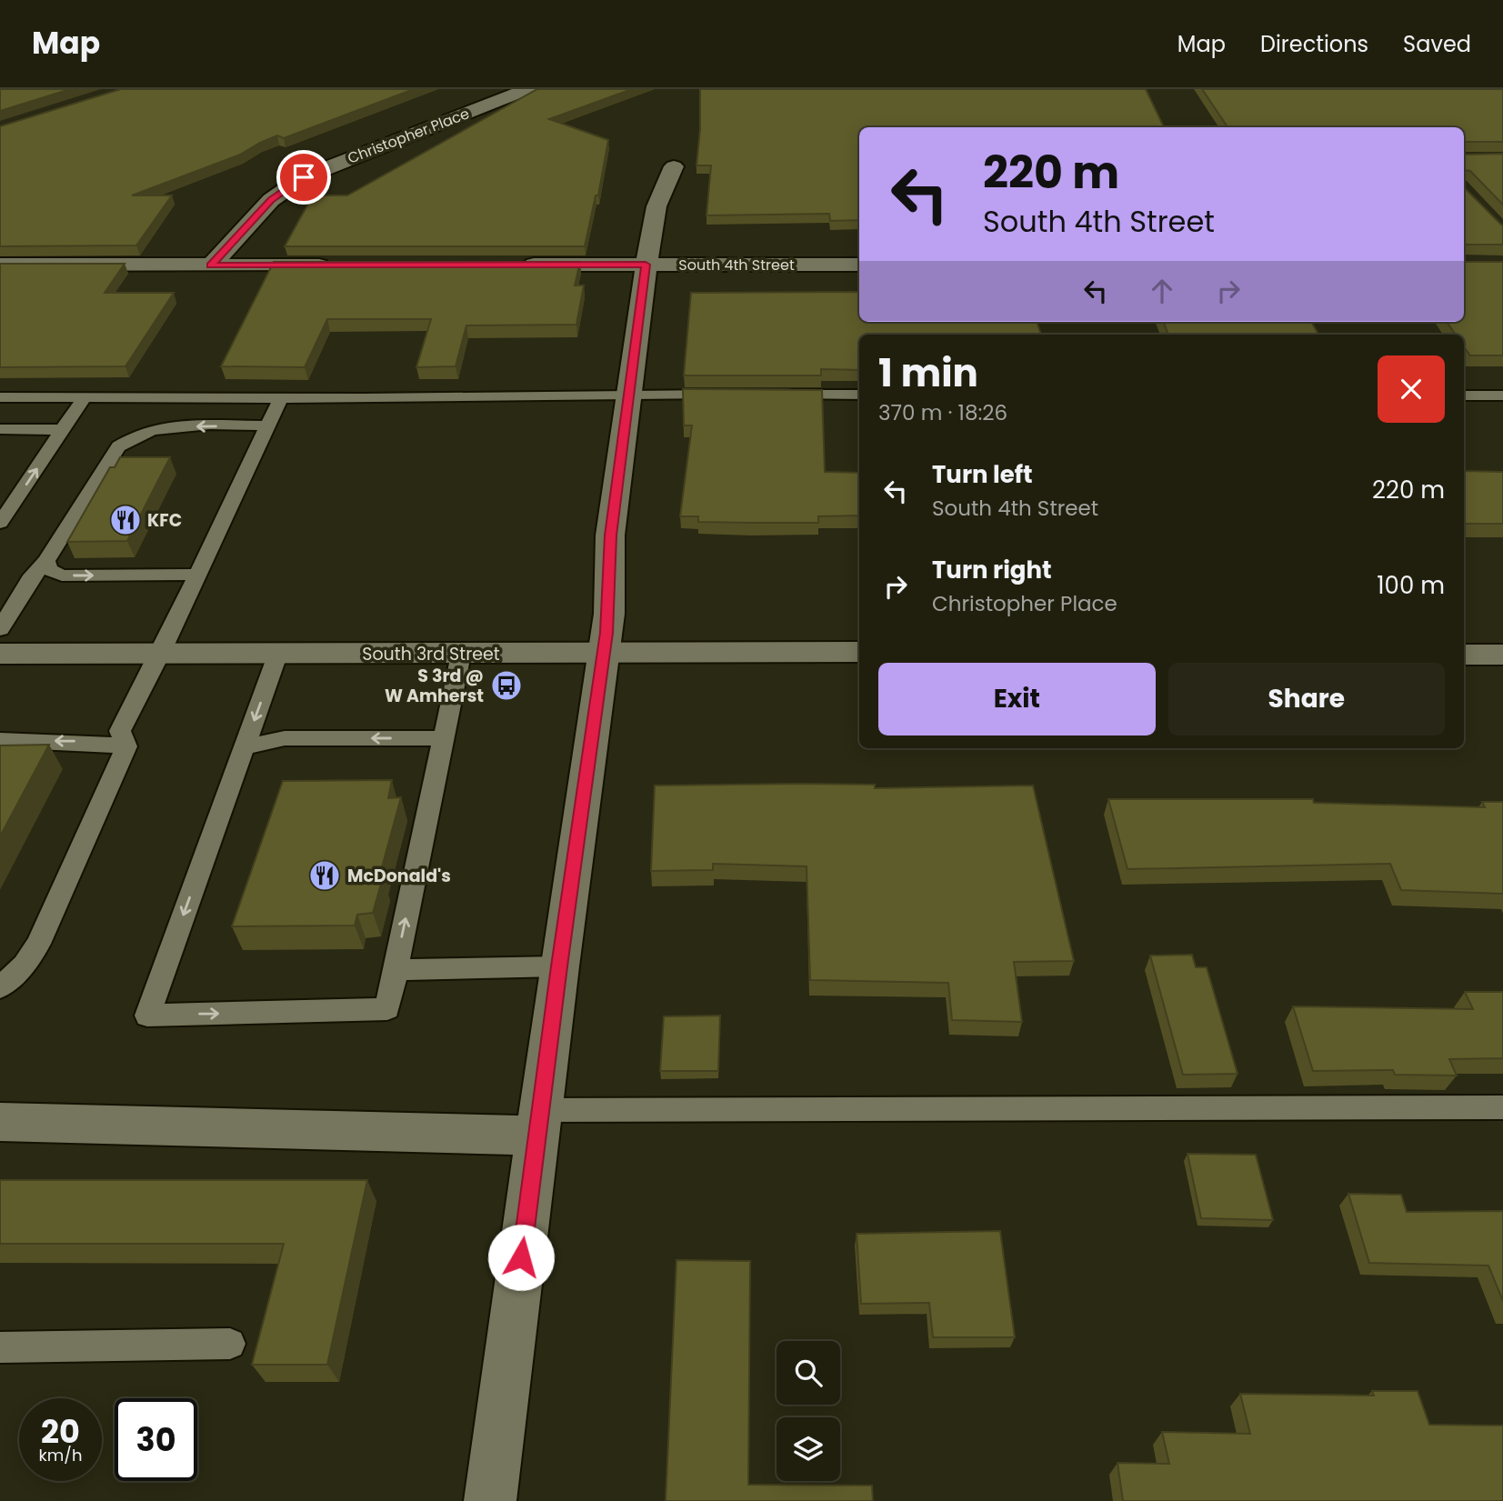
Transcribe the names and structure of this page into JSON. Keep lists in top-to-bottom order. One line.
{"streets":{"street":["Christopher Place","South 4th Street","South 3rd Street"]},"places":{"restaurant":["KFC","McDonald's"],"bus stop":["S 3rd @ W Amherst"]},"page":{"header":"Map","nav":["Map","Directions","Saved"],"turn":["220 m","South 4th Street"],"heading":["1 min","370 m · 18:26"],"list":[{"name":"Turn left","note":"South 4th Street","value":"220 m"},{"name":"Turn right","note":"Christopher Place","value":"100 m"}],"buttons":["Exit","Share"],"speed":"20 km/h","limit":"30"}}
